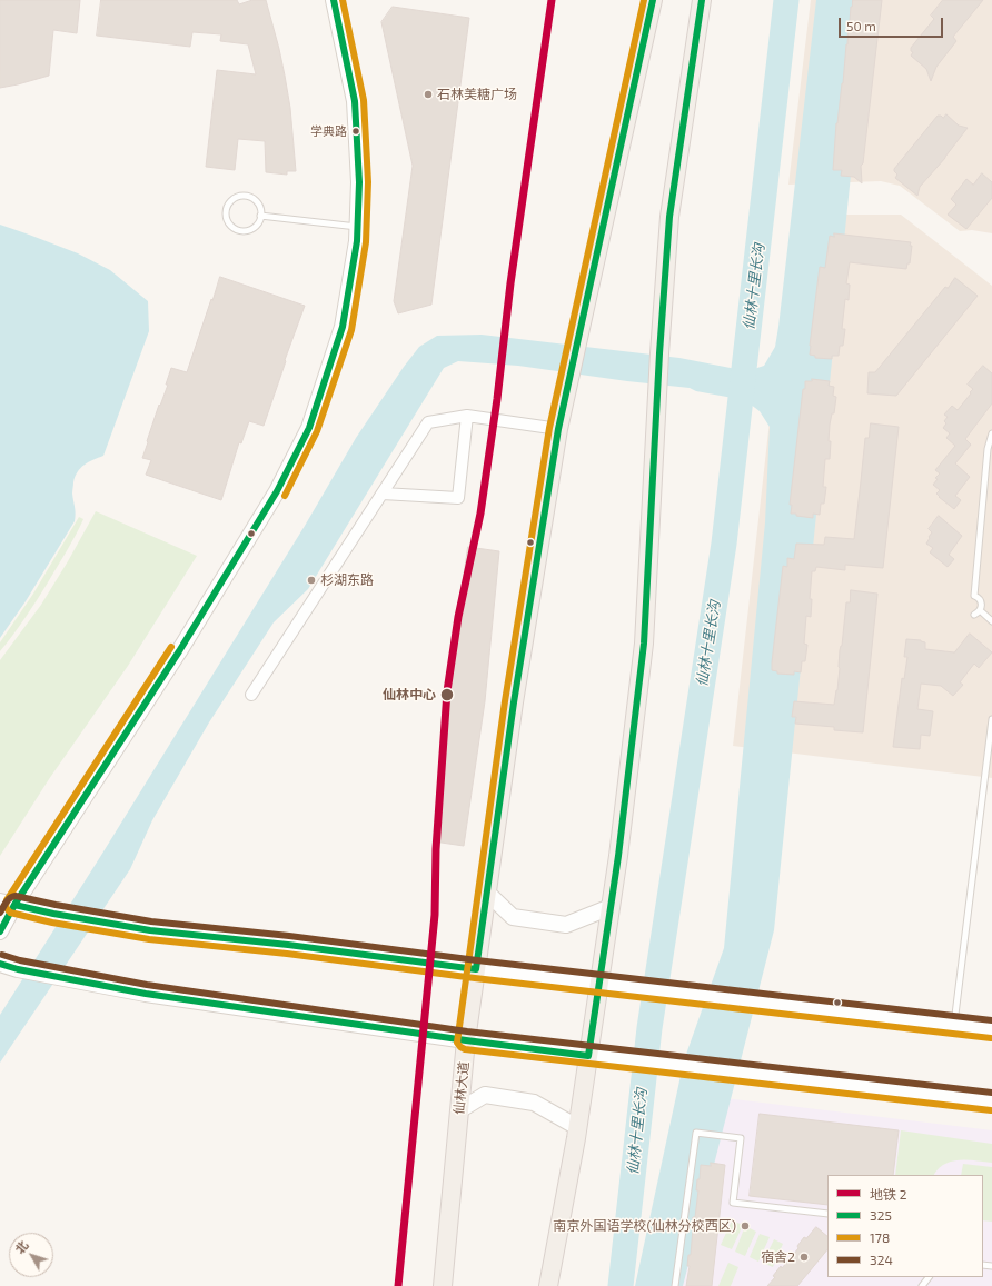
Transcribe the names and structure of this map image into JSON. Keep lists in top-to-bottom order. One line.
{"streets":{"main road":["仙林大道"]},"water":["仙林十里长沟"],"places":["石林美糖广场","学典路","杉湖东路","仙林中心","南京外国语学校(仙林分校西区)","宿舍2"],"lines":["metro line 2","transit line 325","transit line 178","transit line 324"],"legend":["地铁 2","325","178","324"],"scale_bar":"50 m","north":"top left"}
